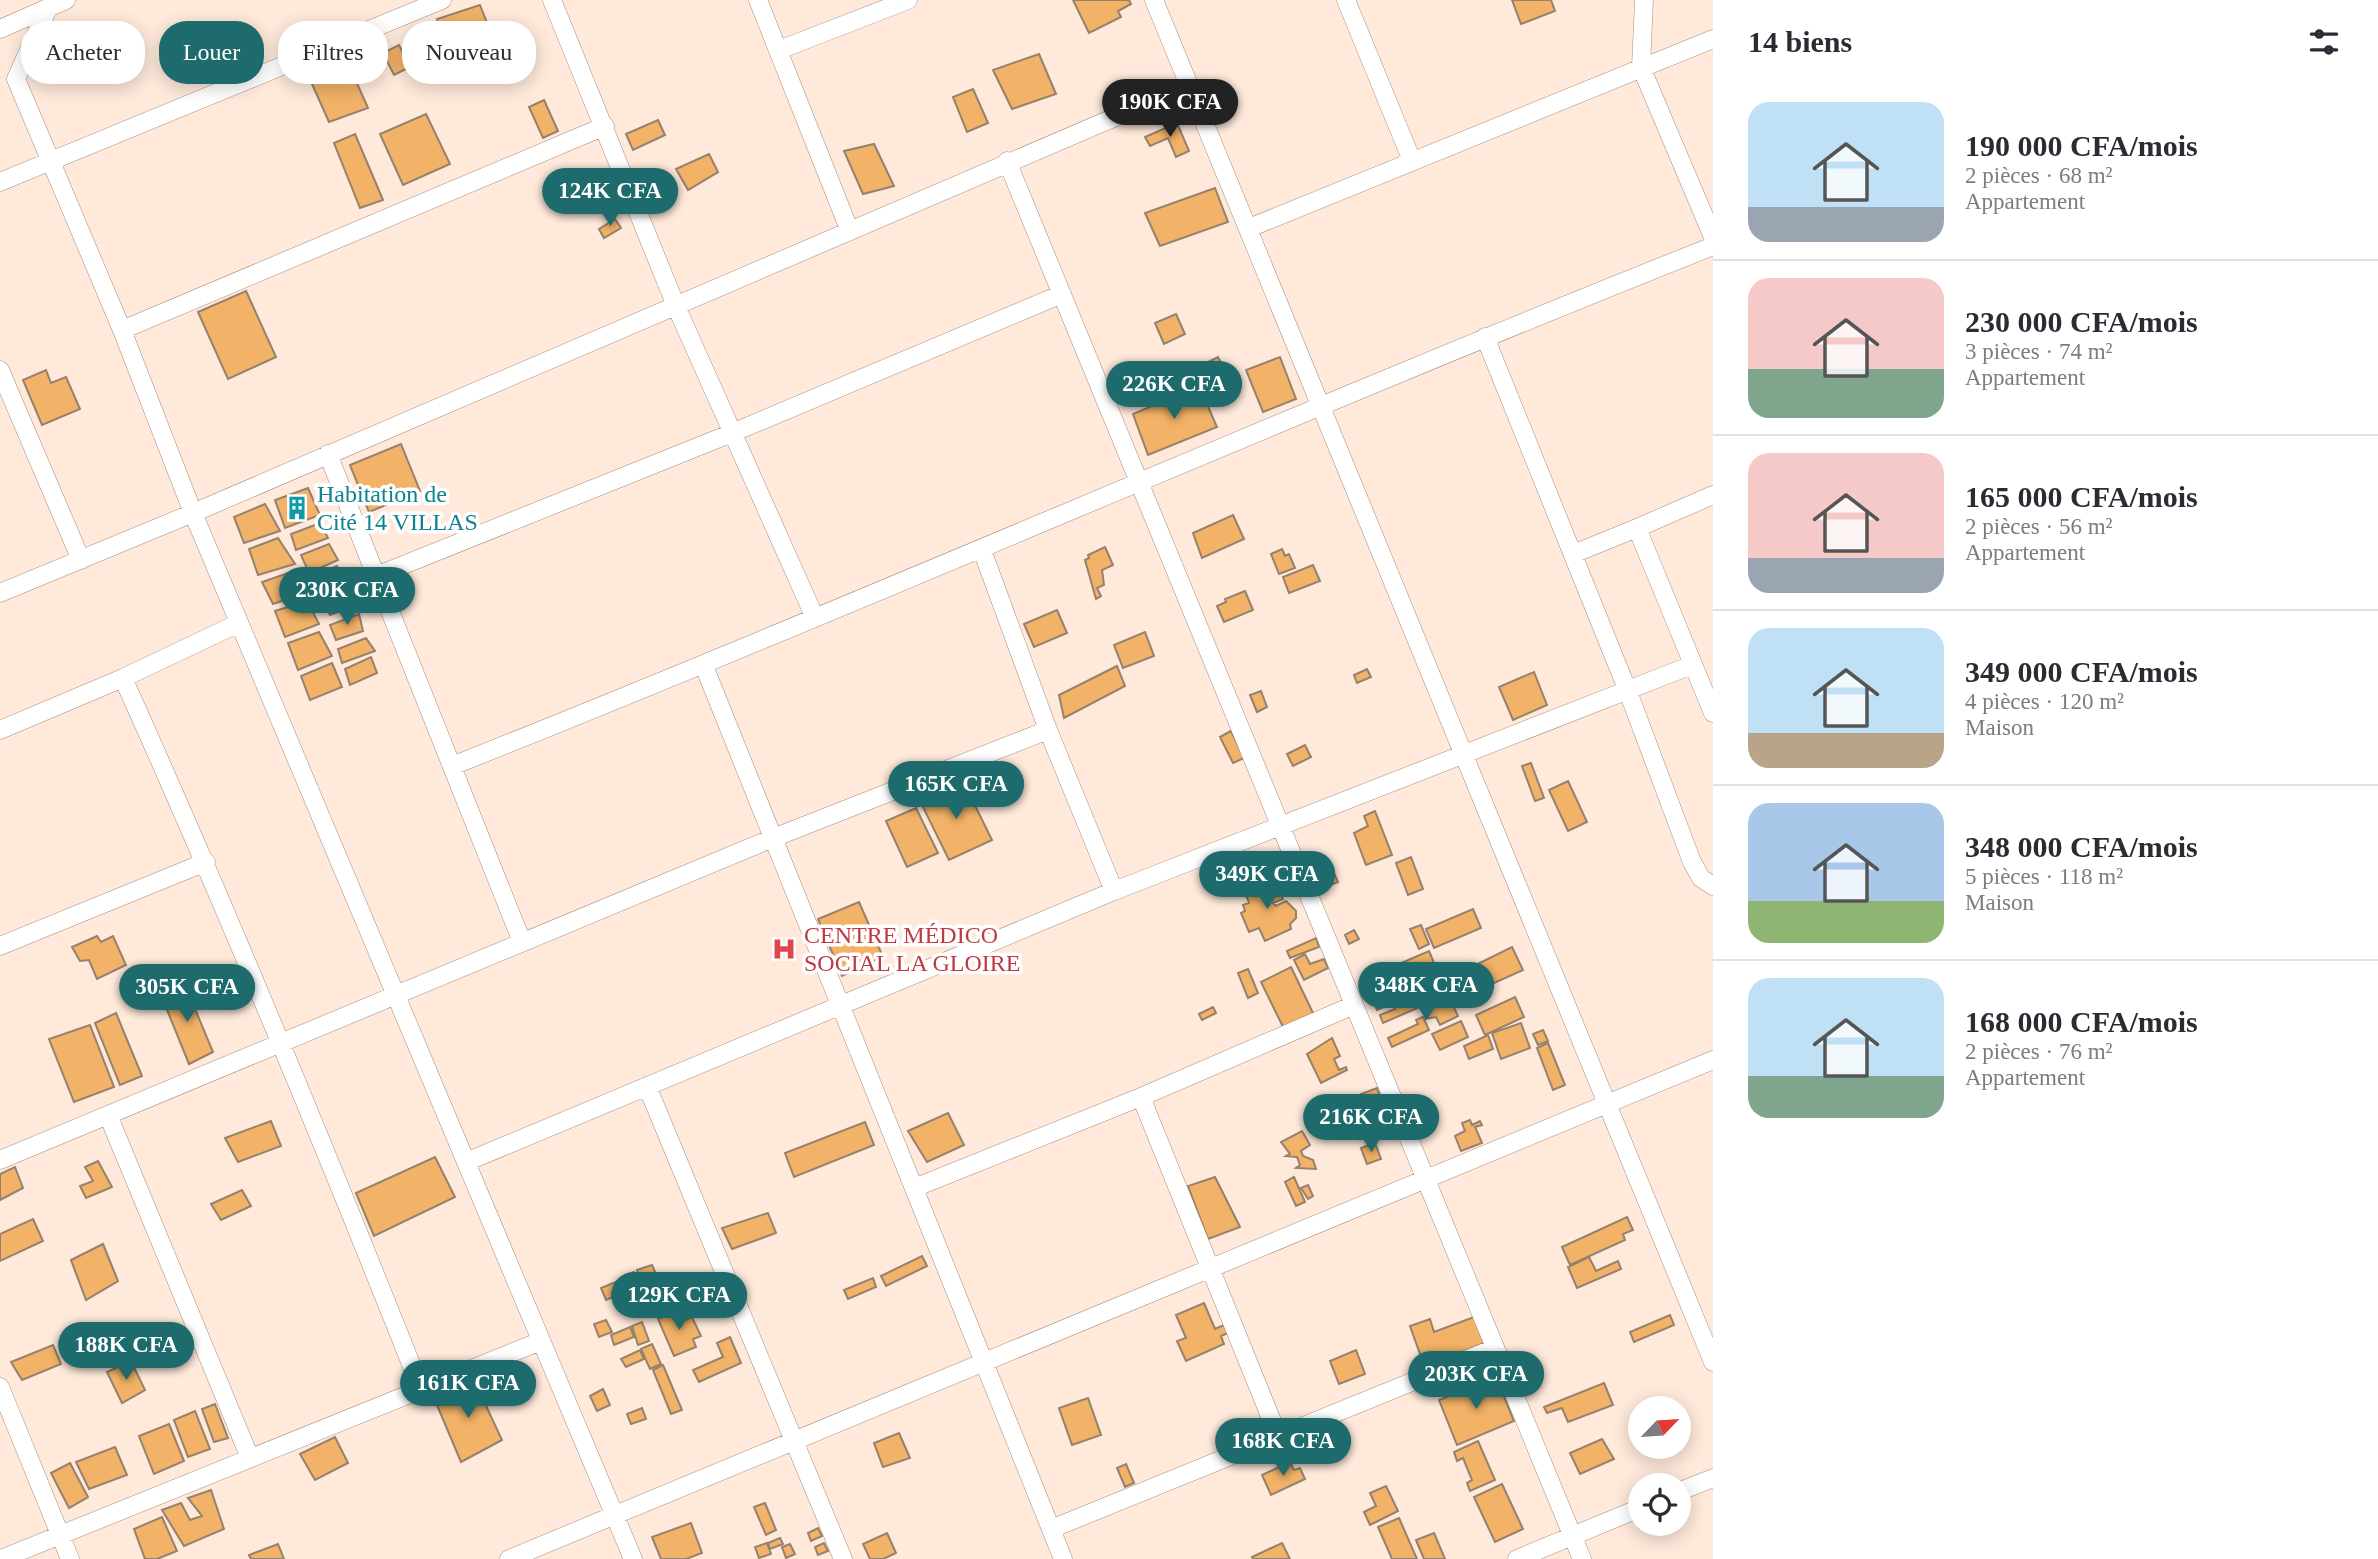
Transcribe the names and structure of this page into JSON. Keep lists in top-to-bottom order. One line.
{"places":{"building":["Habitation de Cité 14 VILLAS"],"hospital":["CENTRE MÉDICO SOCIAL LA GLOIRE"]},"north":"top right","page":{"heading":"14 biens","chip":["Acheter","Louer","Filtres","Nouveau"],"price":["190K CFA","124K CFA","226K CFA","230K CFA","165K CFA","349K CFA","348K CFA","305K CFA","216K CFA","129K CFA","188K CFA","203K CFA","161K CFA","168K CFA"],"list":[{"name":"190 000 CFA/mois","note":"2 pièces · 68 m² · Appartement"},{"name":"230 000 CFA/mois","note":"3 pièces · 74 m² · Appartement"},{"name":"165 000 CFA/mois","note":"2 pièces · 56 m² · Appartement"},{"name":"349 000 CFA/mois","note":"4 pièces · 120 m² · Maison"},{"name":"348 000 CFA/mois","note":"5 pièces · 118 m² · Maison"},{"name":"168 000 CFA/mois","note":"2 pièces · 76 m² · Appartement"}]}}
